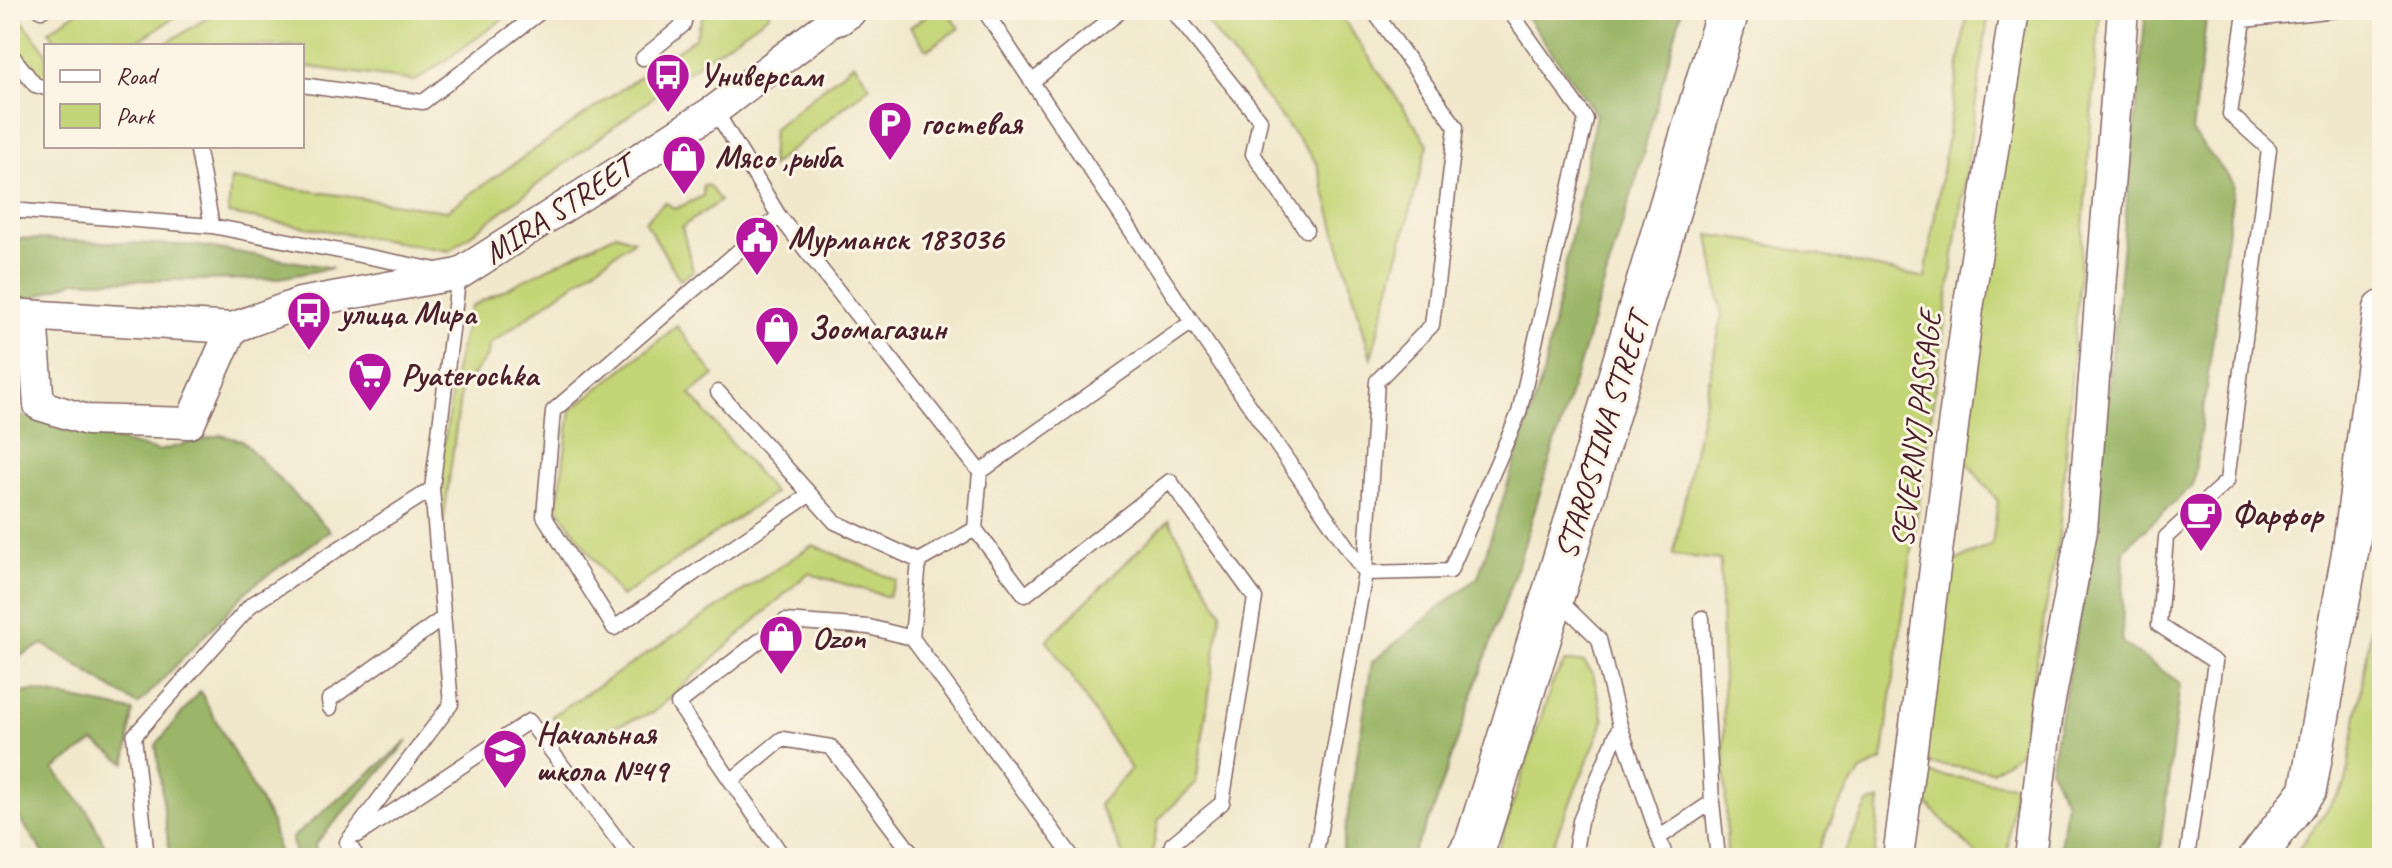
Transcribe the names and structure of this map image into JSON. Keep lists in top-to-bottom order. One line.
{"streets":{"main road":["STAROSTINA STREET"],"street":["MIRA STREET","SEVERNYJ PASSAGE"]},"places":{"bus stop":["Универсам","улица Мира"],"parking":["гостевая"],"shop":["Мясо ,рыба","Зоомагазин","Ozon"],"public building":["Мурманск 183036"],"supermarket":["Pyaterochka"],"cafe":["Фарфор"],"school or university":["Начальная школа №49"]},"legend":["Road","Park"]}
